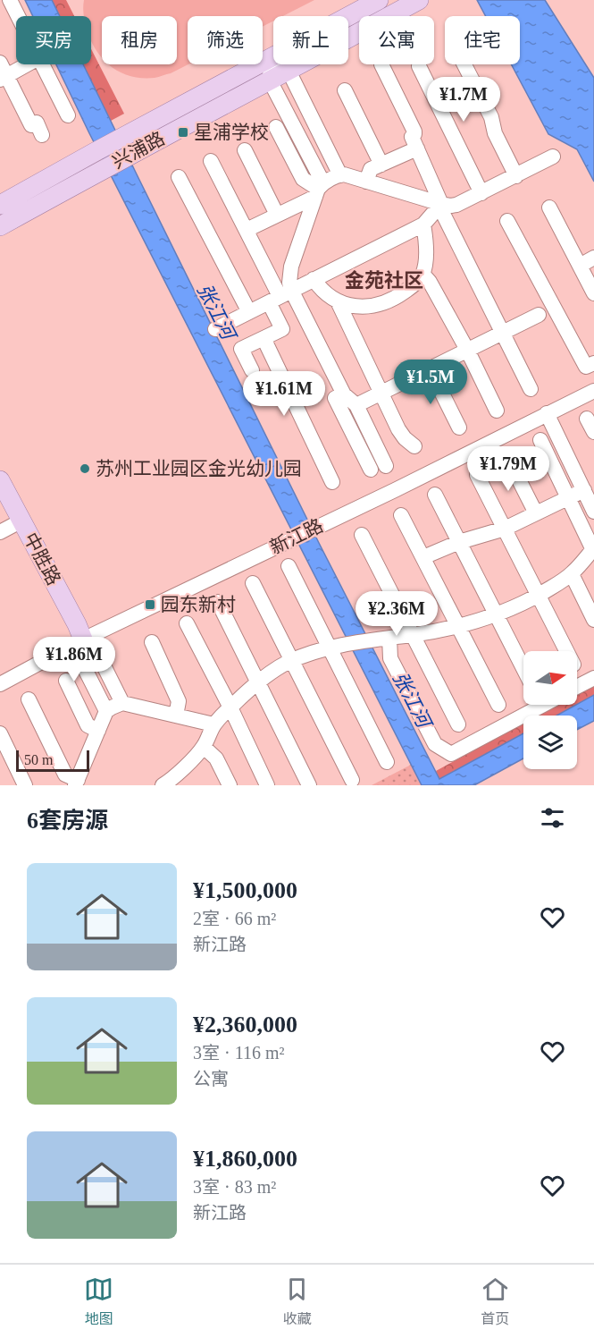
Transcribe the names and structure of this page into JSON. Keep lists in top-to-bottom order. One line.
{"streets":{"main road":["兴浦路","中胜路"],"street":["新江路"]},"crossings":[["新江路","中胜路"]],"districts":["金苑社区"],"water":["张江河"],"places":{"transit":["星浦学校","园东新村"],"other":["苏州工业园区金光幼儿园"]},"scale_bar":"50 m","north":"right","page":{"chip":["买房","租房","筛选","新上","公寓","住宅"],"price":["¥1.7M","¥1.5M","¥1.61M","¥1.79M","¥2.36M","¥1.86M"],"scale":"50 m","heading":"6套房源","list":[{"name":"¥1,500,000","note":"2室 · 66 m² · 新江路"},{"name":"¥2,360,000","note":"3室 · 116 m² · 公寓"},{"name":"¥1,860,000","note":"3室 · 83 m² · 新江路"}],"tabs":["地图","收藏","首页"]}}
